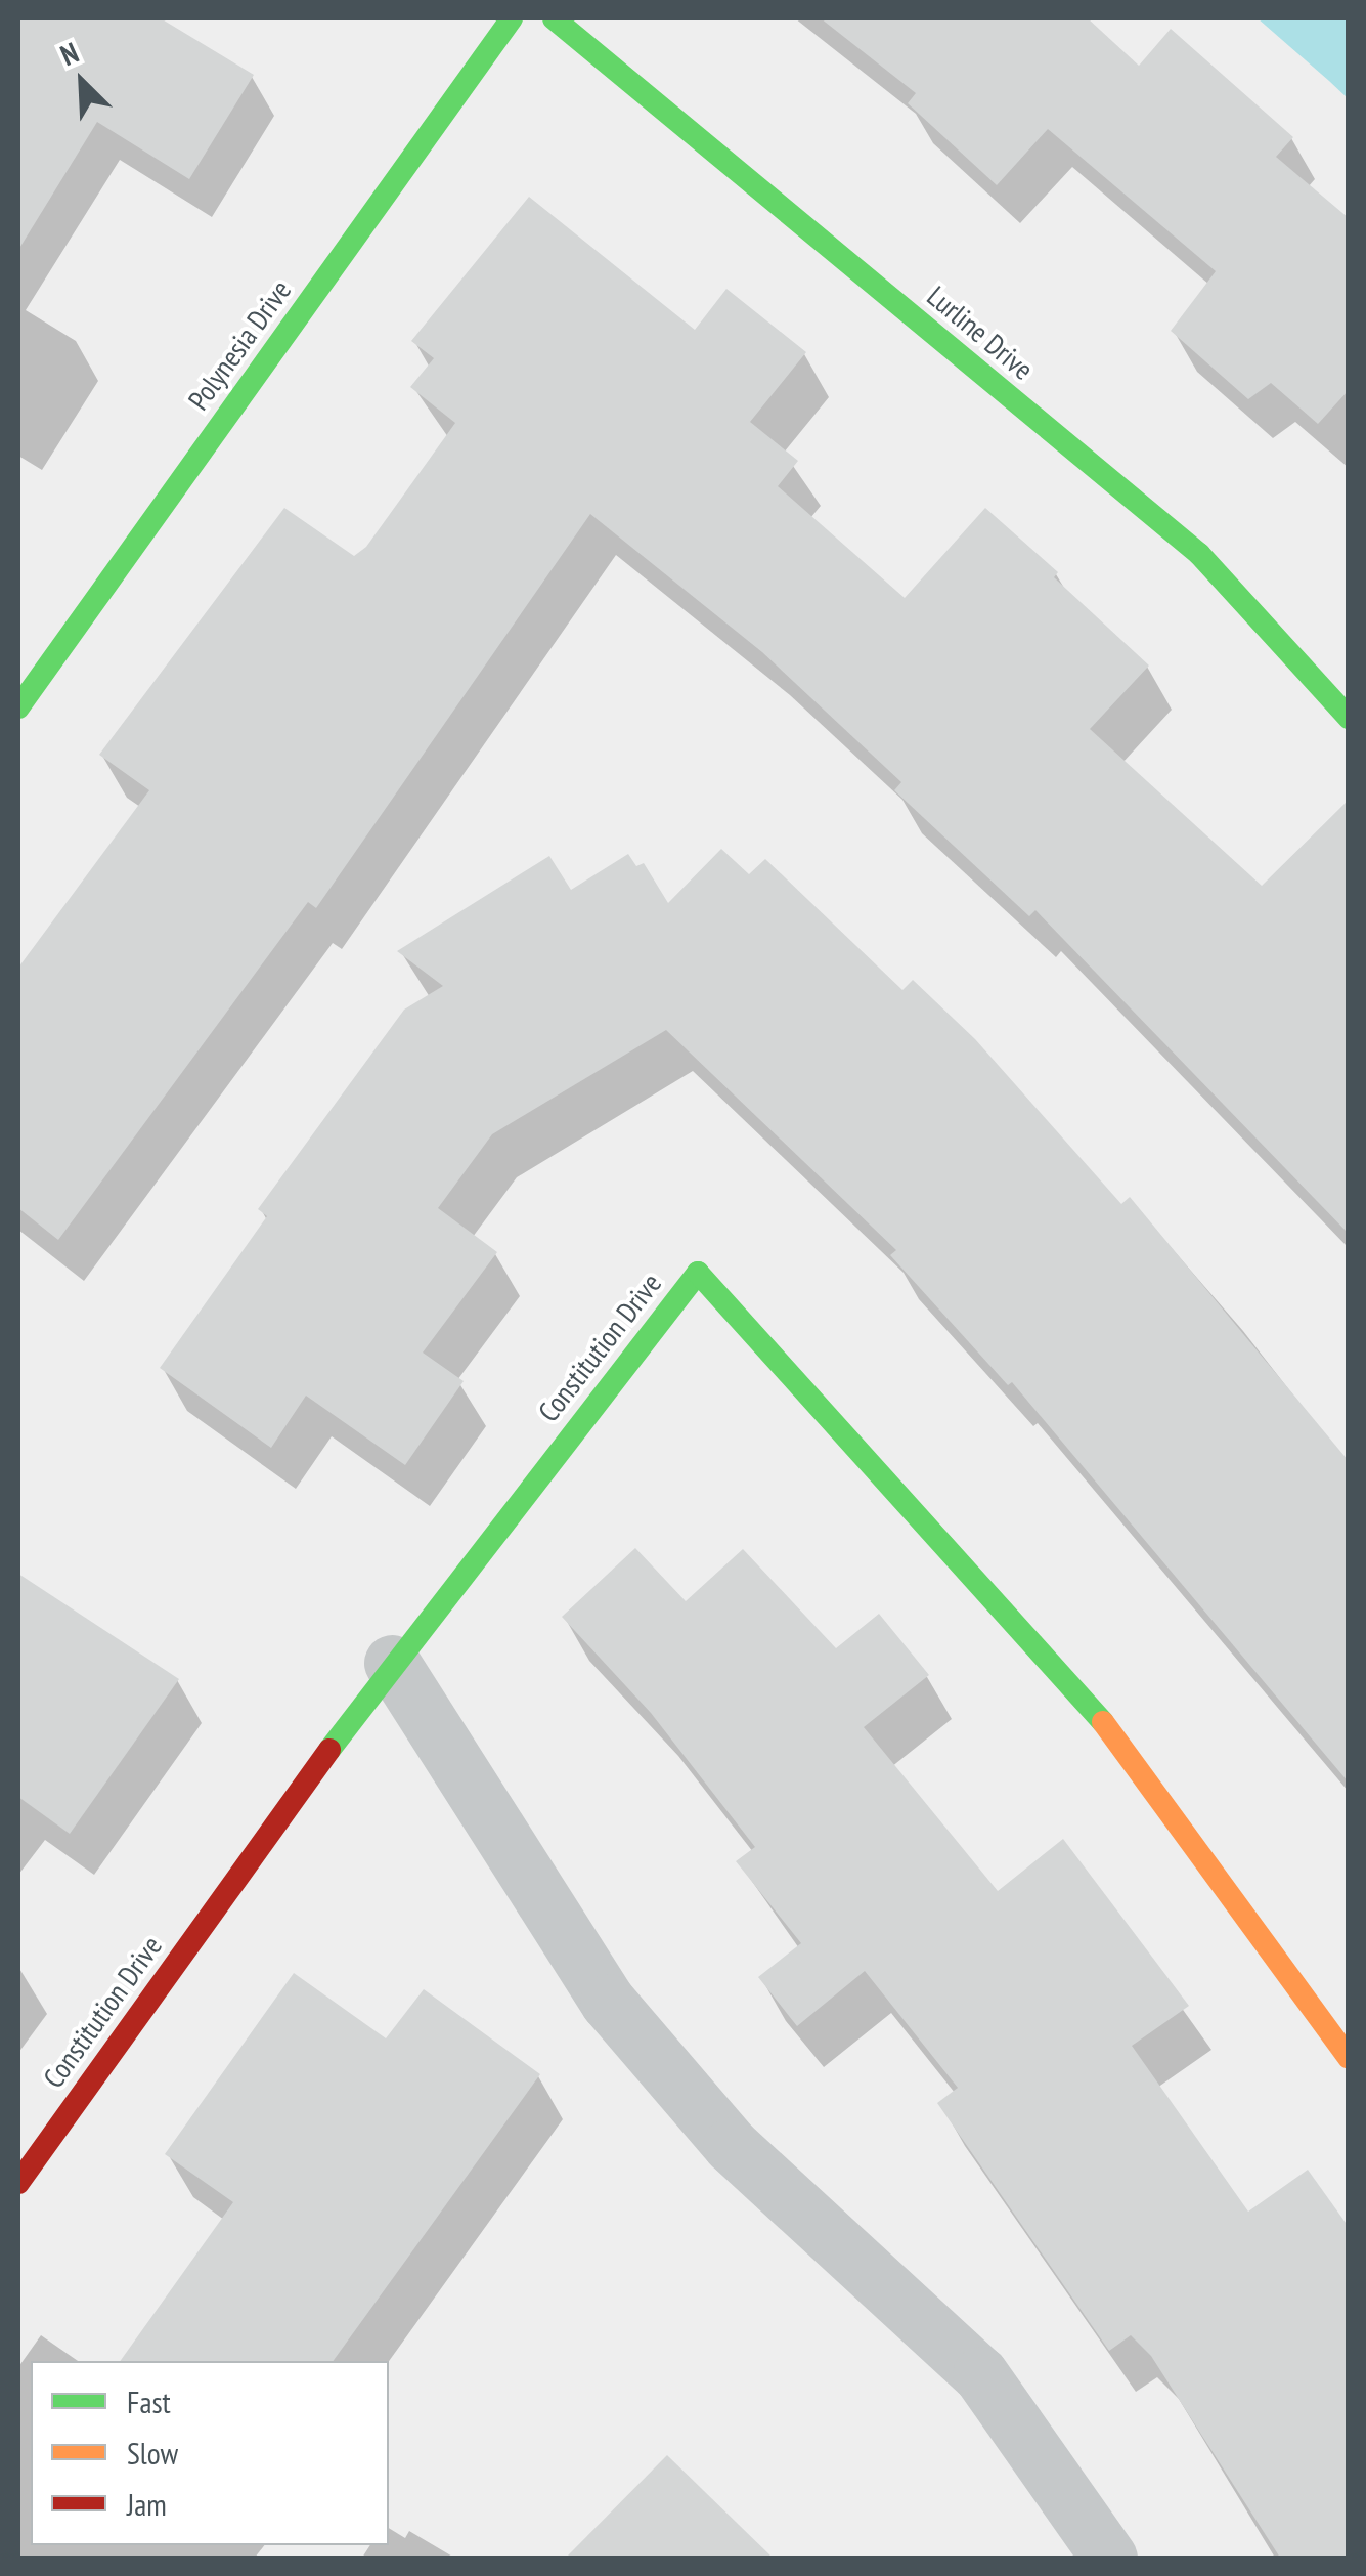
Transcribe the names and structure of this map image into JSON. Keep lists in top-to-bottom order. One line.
{"streets":{"street":["Lurline Drive","Polynesia Drive","Constitution Drive"]},"legend":["Fast","Slow","Jam"],"north":"top left"}
